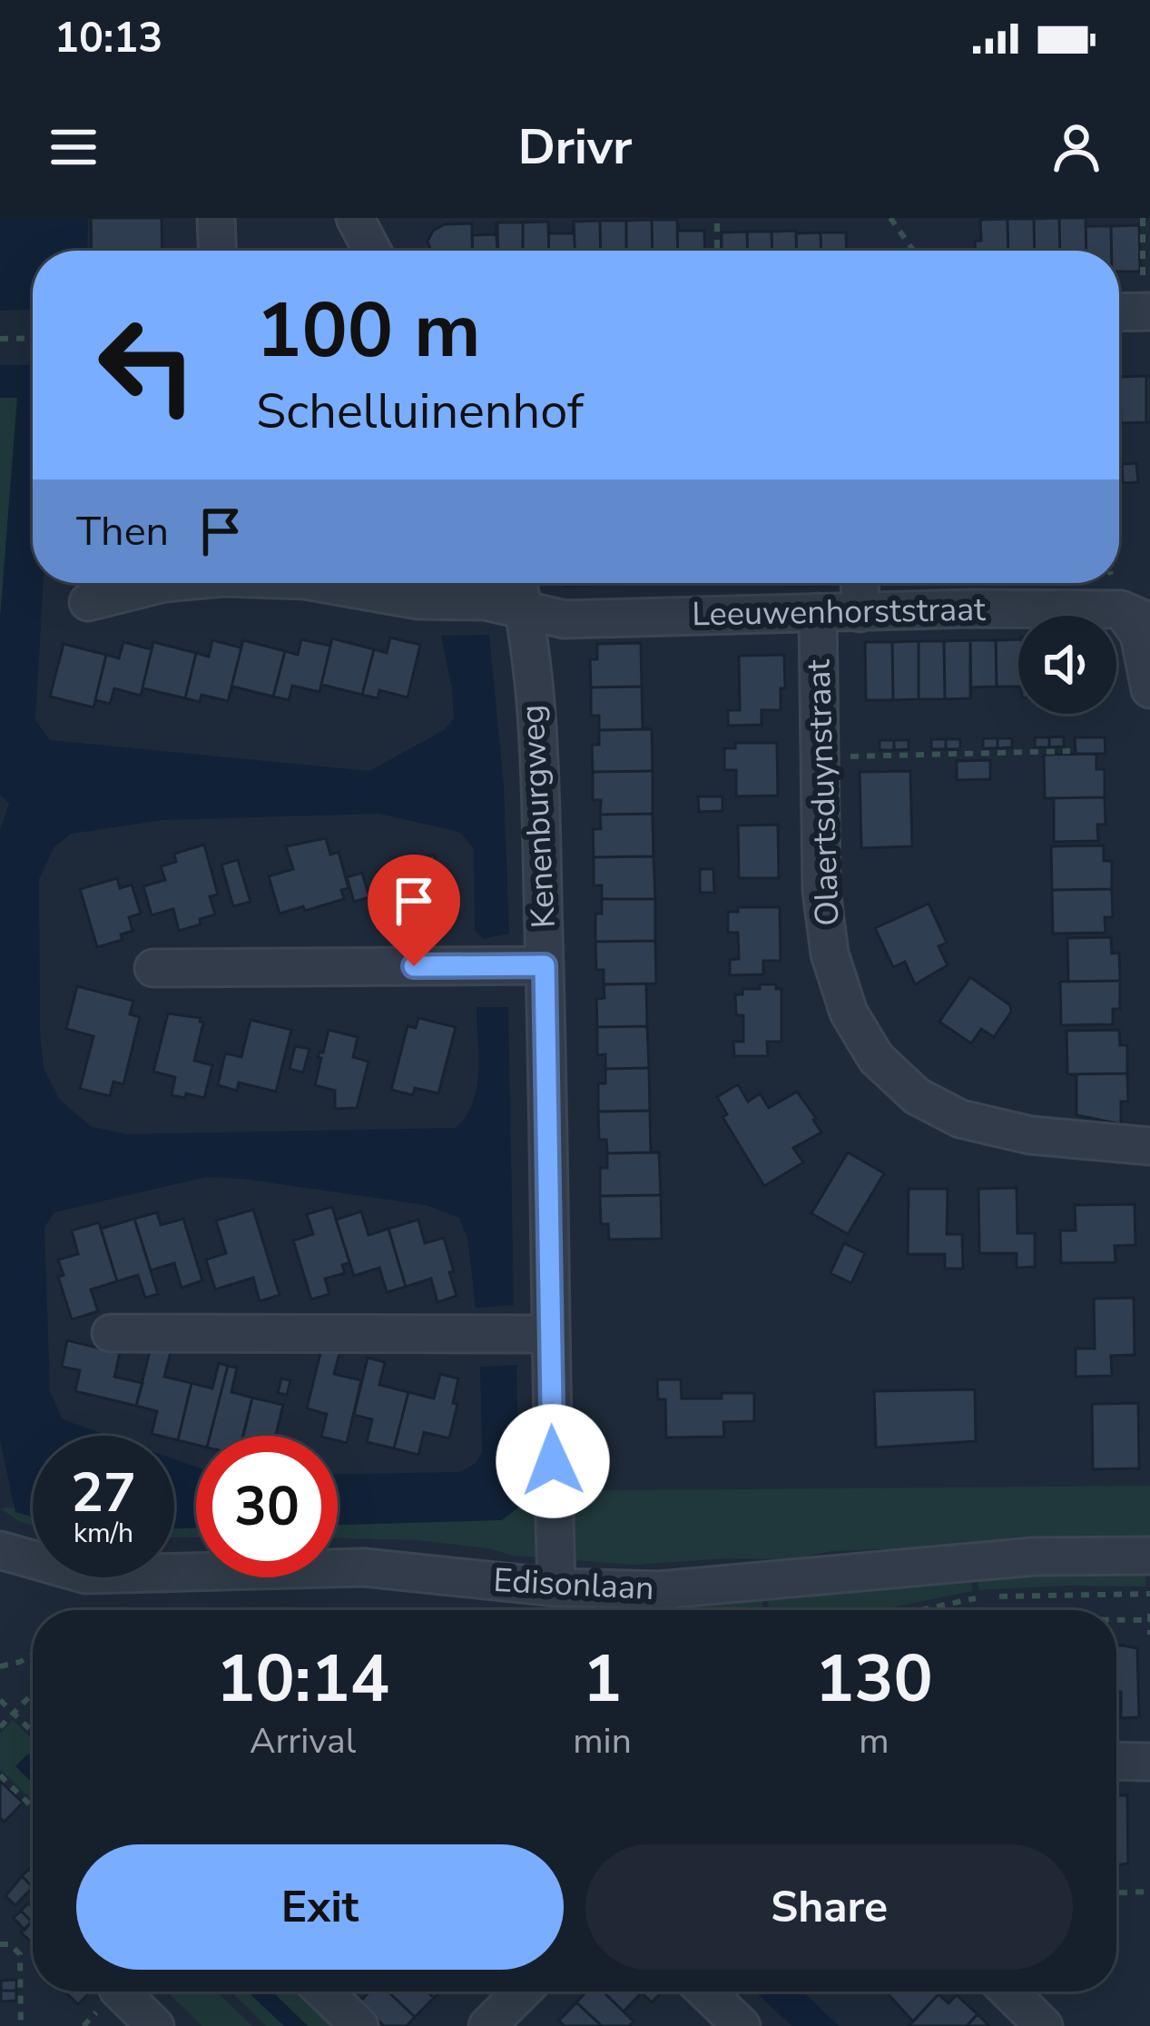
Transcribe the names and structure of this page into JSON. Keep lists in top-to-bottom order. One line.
{"streets":{"street":["Leeuwenhorststraat","Olaertsduynstraat","Kenenburgweg","Edisonlaan"]},"crossings":[["Leeuwenhorststraat","Olaertsduynstraat"],["Leeuwenhorststraat","Kenenburgweg"],["Kenenburgweg","Edisonlaan"]],"page":{"status":"10:13","header":"Drivr","turn":["100 m","Schelluinenhof"],"then":"Then","speed":"27 km/h","limit":"30","eta":["10:14","Arrival","1","min","130","m"],"buttons":["Exit","Share"]}}
